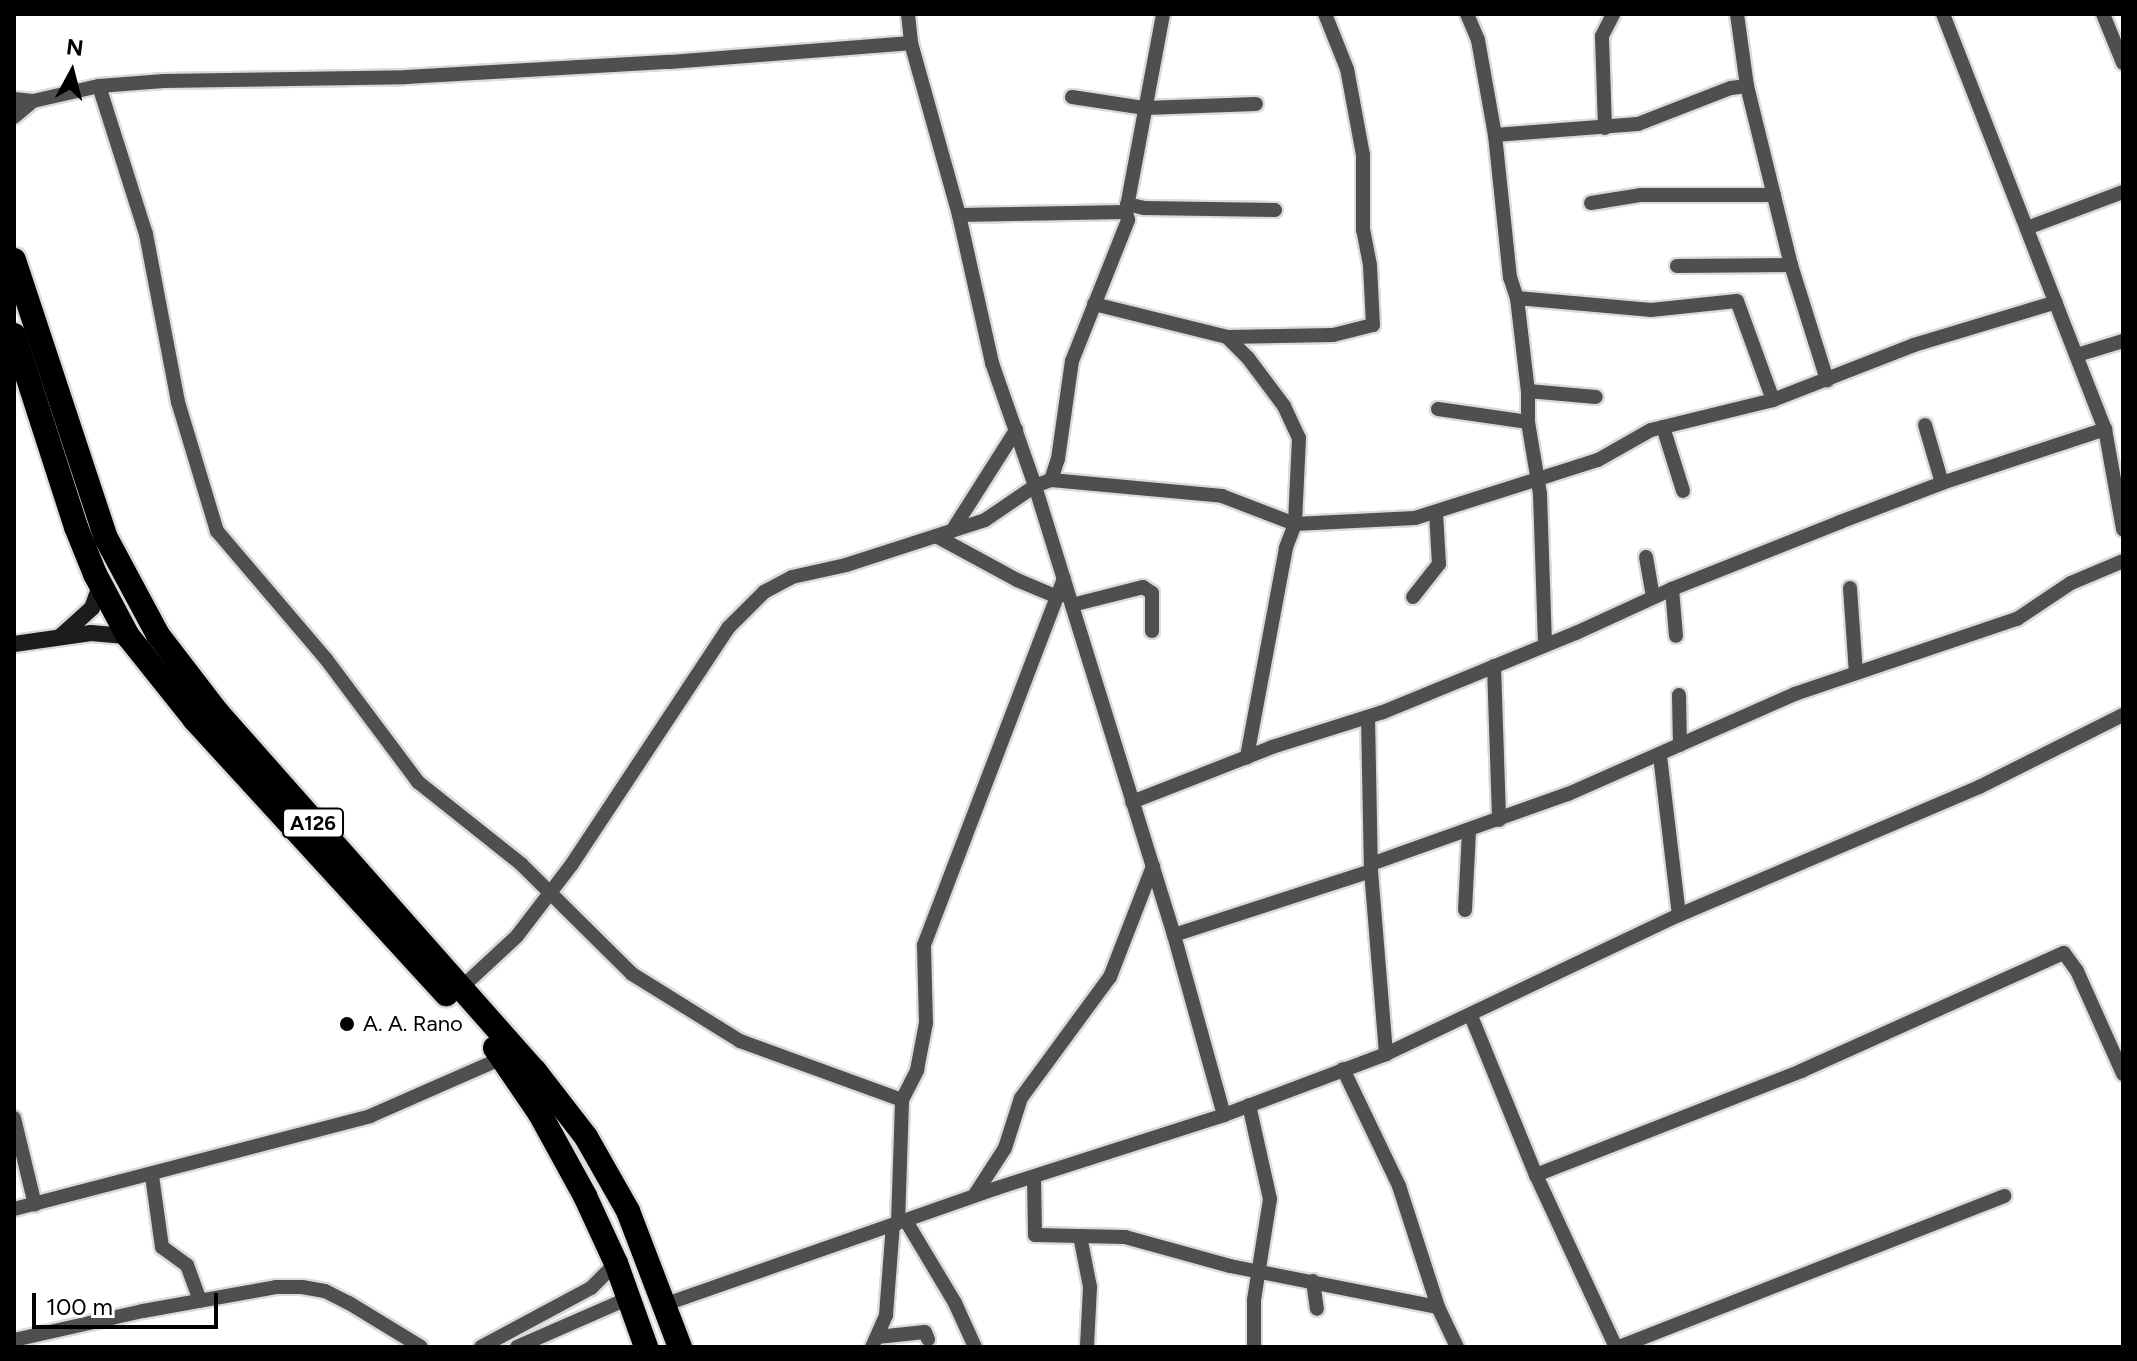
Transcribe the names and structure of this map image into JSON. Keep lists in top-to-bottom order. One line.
{"streets":{"highway":["A126"]},"places":["A. A. Rano"],"scale_bar":"100 m","north":"top"}
